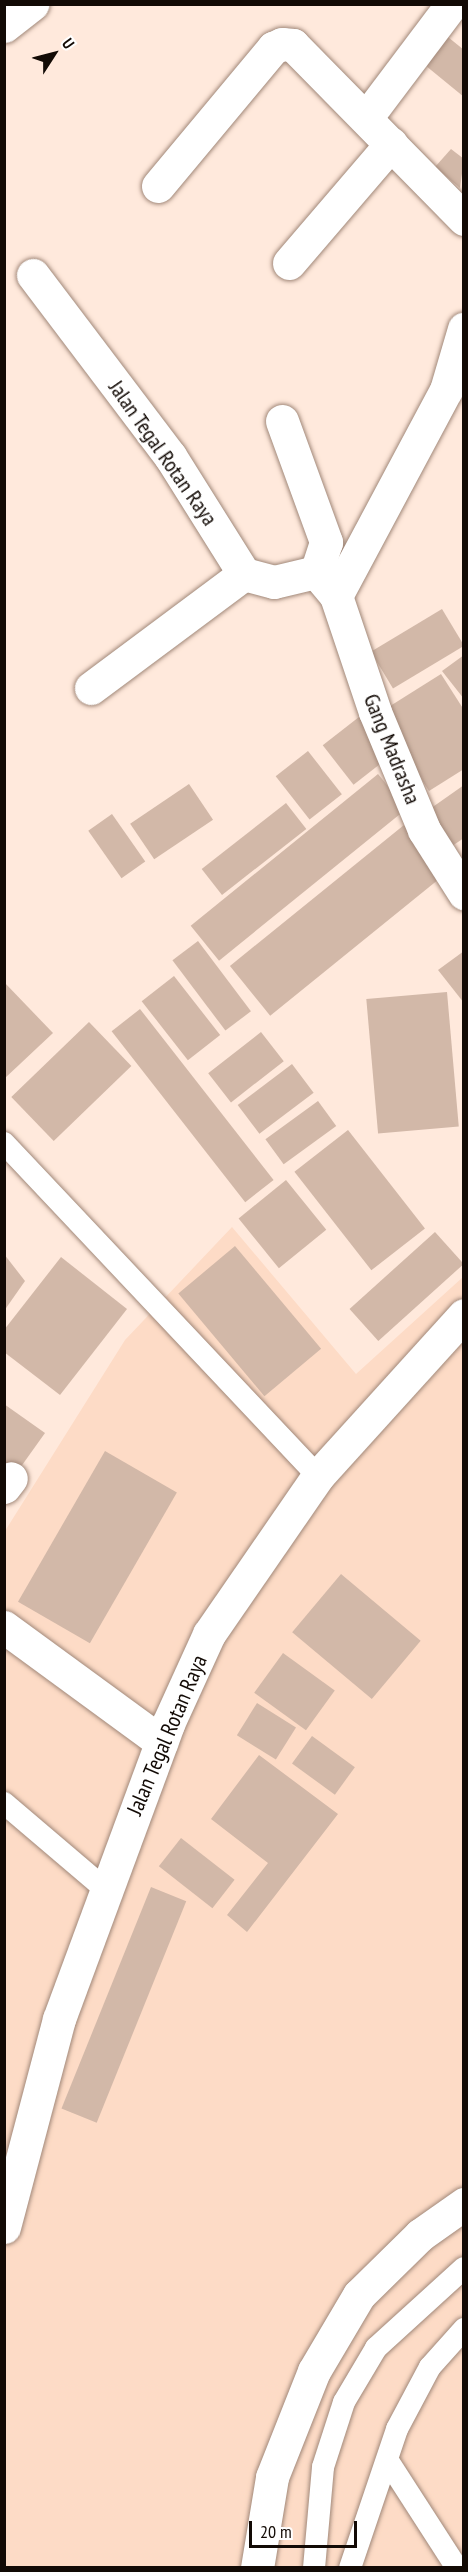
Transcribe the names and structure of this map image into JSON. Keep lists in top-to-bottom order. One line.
{"streets":{"street":["Jalan Tegal Rotan Raya","Gang Madrasha"]},"scale_bar":"20 m","north":"top right"}
